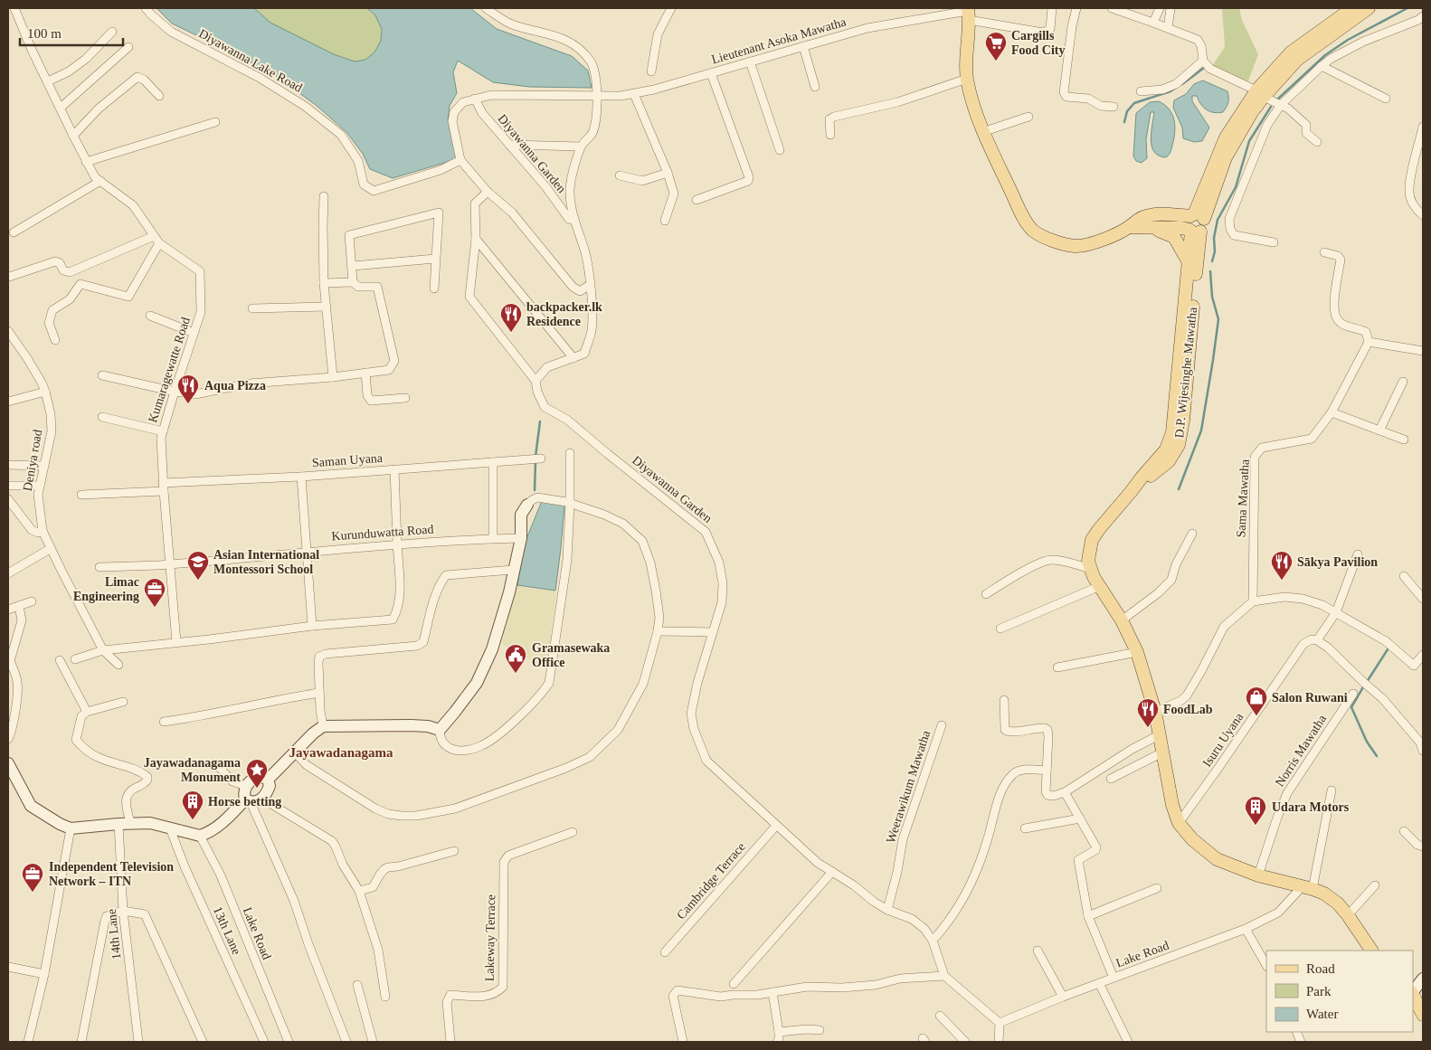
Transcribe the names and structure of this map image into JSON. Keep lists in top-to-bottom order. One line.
{"streets":{"main road":["D.P. Wijesinghe Mawatha"],"street":["Lieutenant Asoka Mawatha","Diyawanna Lake Road","Diyawanna Garden","Kumaragewatte Road","Deniya road","Saman Uyana","Sama Mawatha","Kurunduwatta Road","Isuru Uyana","Norris Mawatha","Weerawikum Mawatha","Cambridge Terrace","13th Lane","Lake Road","14th Lane","Lakeway Terrace"]},"crossings":[["Lieutenant Asoka Mawatha","Diyawanna Garden"],["Diyawanna Lake Road","Diyawanna Garden"],["Diyawanna Garden","Weerawikum Mawatha"],["Diyawanna Garden","Cambridge Terrace"],["Kumaragewatte Road","Saman Uyana"],["Kumaragewatte Road","Kurunduwatta Road"]],"districts":["Jayawadanagama"],"places":{"supermarket":["Cargills Food City"],"restaurant":["backpacker.lk Residence","Aqua Pizza","Sākya Pavilion","FoodLab"],"school or university":["Asian International Montessori School"],"office":["Limac Engineering","Independent Television Network – ITN"],"public building":["Gramasewaka Office"],"shop":["Salon Ruwani"],"place":["Jayawadanagama Monument"],"building":["Horse betting","Udara Motors"]},"legend":["Road","Park","Water"],"scale_bar":"100 m"}
